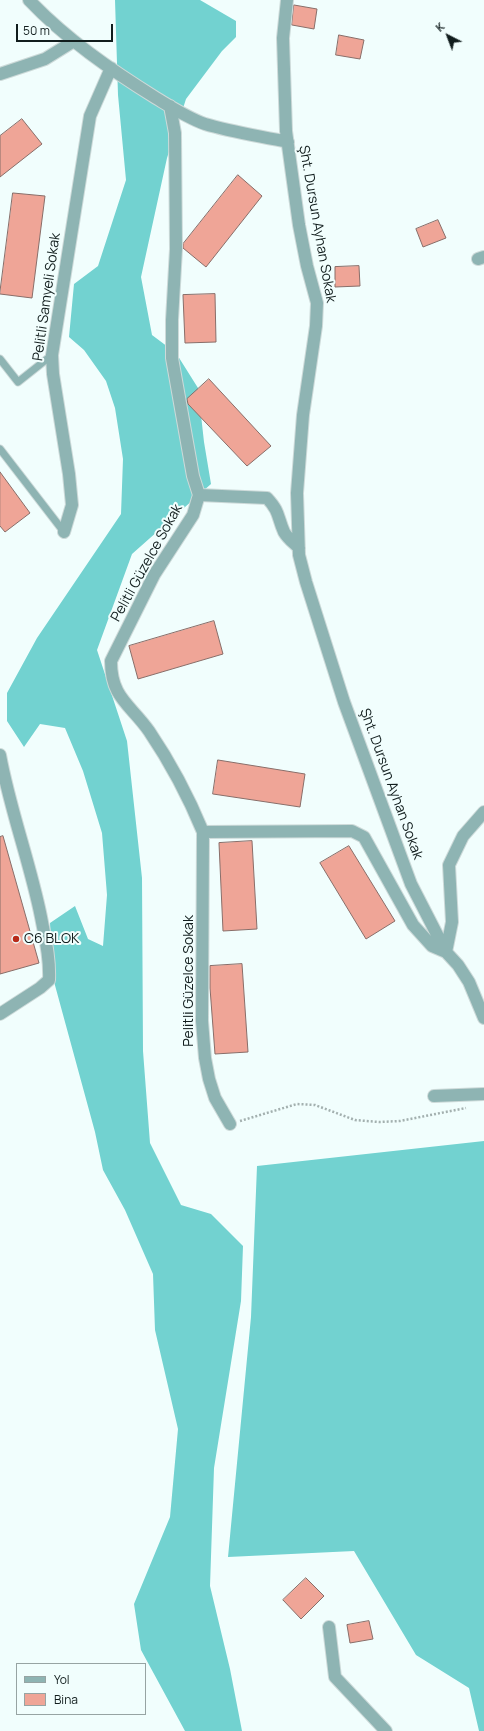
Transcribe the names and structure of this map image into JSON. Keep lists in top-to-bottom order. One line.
{"streets":{"street":["Şht. Dursun Ayhan Sokak","Pelitli Samyeli Sokak","Pelitli Güzelce Sokak"]},"places":["C6 BLOK"],"legend":["Yol","Bina"],"scale_bar":"50 m","north":"top left"}
